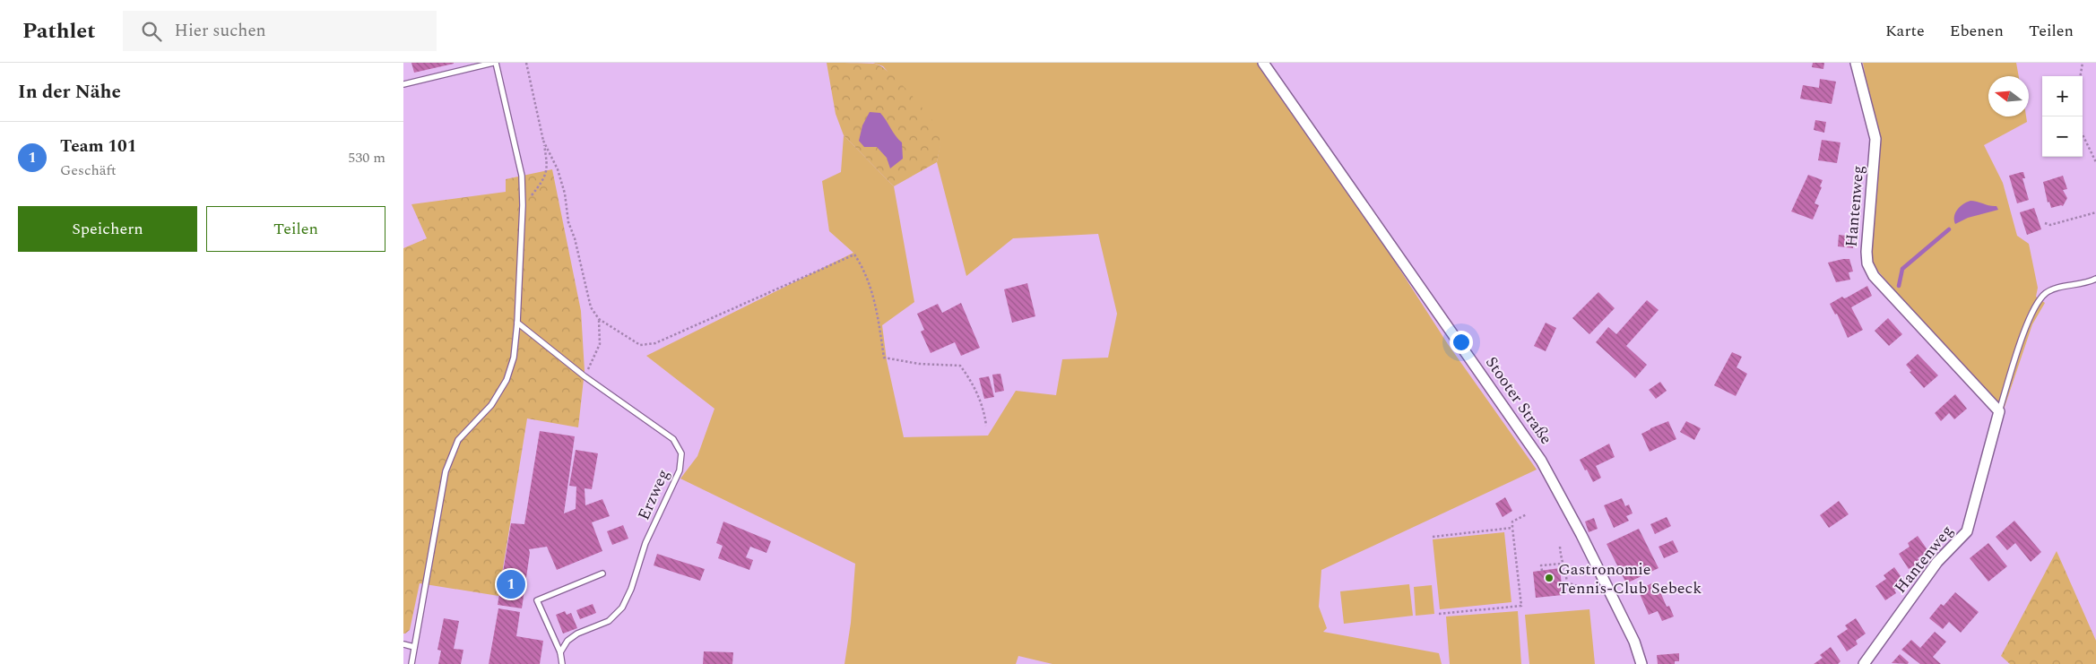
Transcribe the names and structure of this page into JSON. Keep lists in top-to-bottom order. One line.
{"streets":{"street":["Hantenweg","Stooter Straße"],"lane":["Erzweg"]},"places":["Gastronomie Tennis-Club Sebeck"],"north":"left","page":{"header":"Pathlet","search":"Hier suchen","nav":["Karte","Ebenen","Teilen"],"heading":"In der Nähe","map_buttons":["+","−"],"list":[{"mark":"1","name":"Team 101","note":"Geschäft","value":"530 m"}],"buttons":["Speichern","Teilen"],"pins":"1"}}
